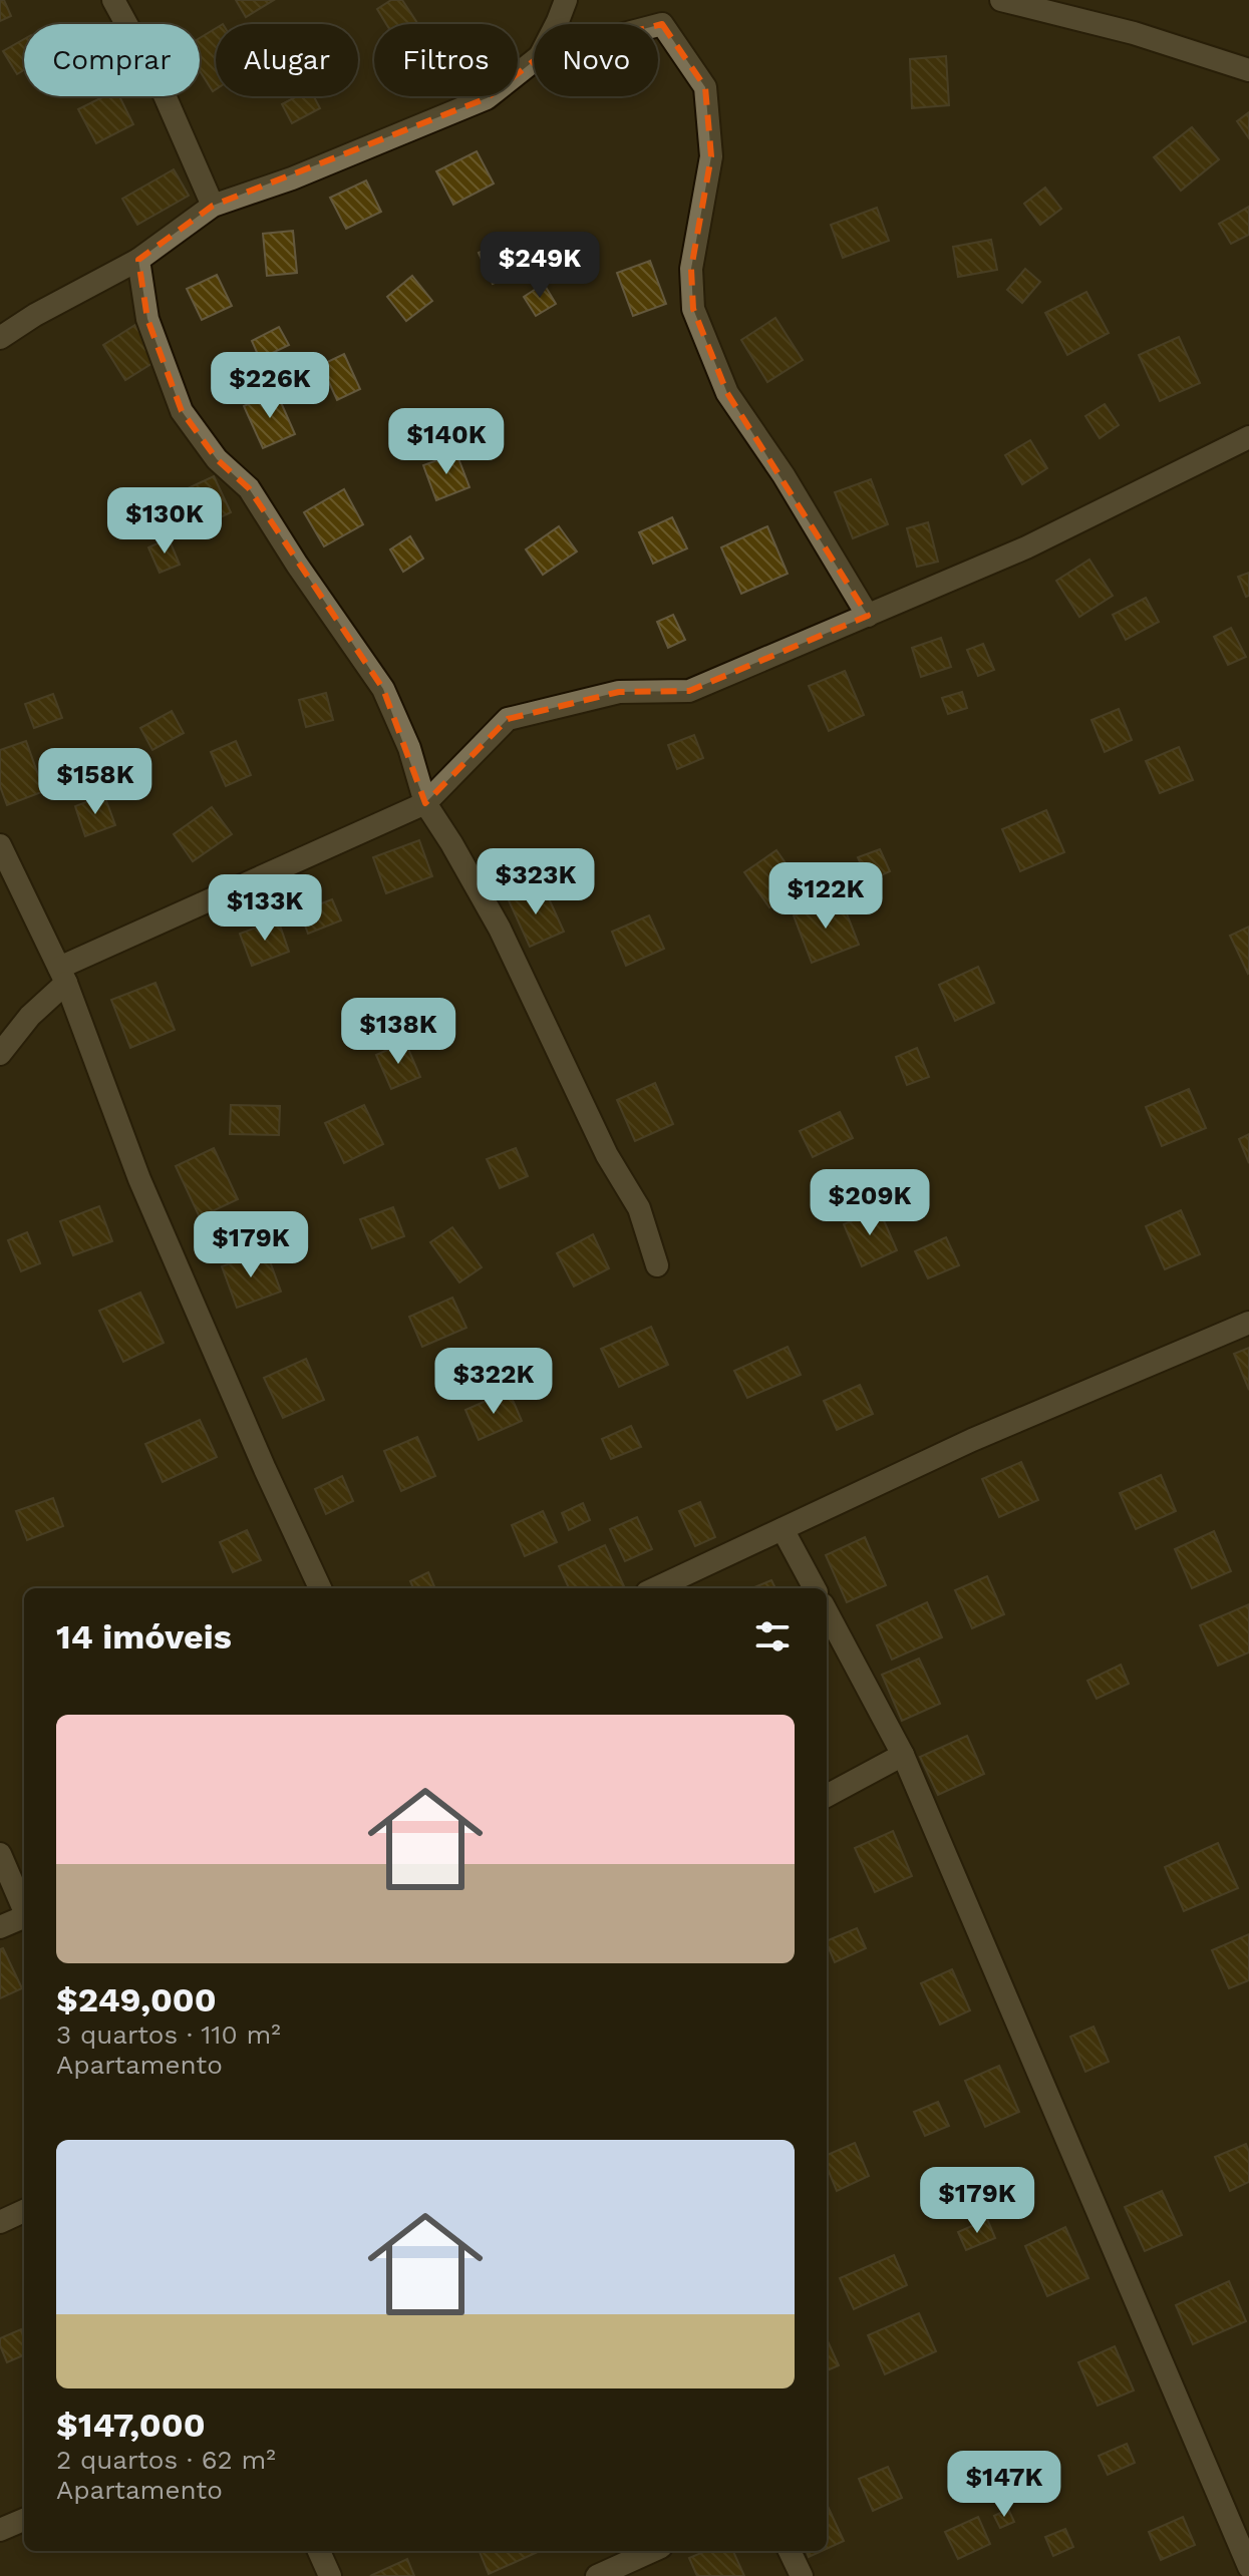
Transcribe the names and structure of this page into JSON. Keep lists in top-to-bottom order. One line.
{"page":{"chip":["Comprar","Alugar","Filtros","Novo"],"price":["$249K","$226K","$140K","$130K","$158K","$323K","$122K","$133K","$138K","$209K","$179K","$322K","$179K","$147K"],"heading":"14 imóveis","list":[{"name":"$249,000","note":"3 quartos · 110 m² · Apartamento"},{"name":"$147,000","note":"2 quartos · 62 m² · Apartamento"}]}}
